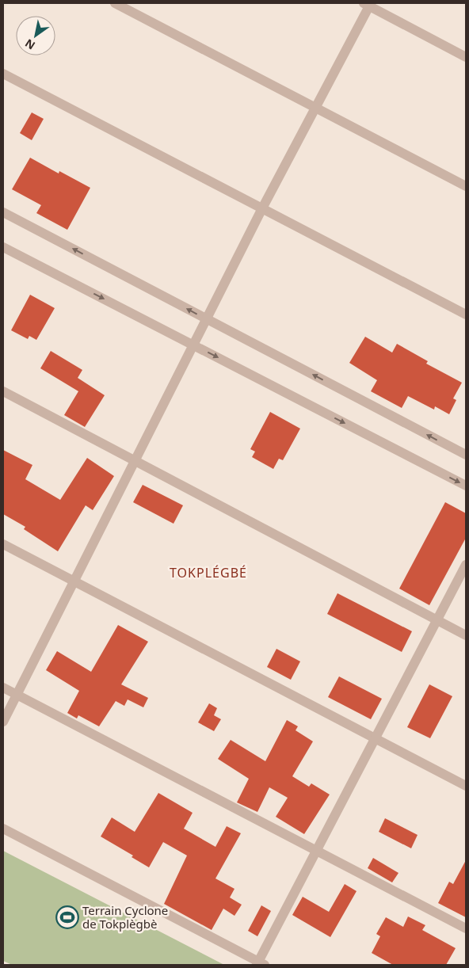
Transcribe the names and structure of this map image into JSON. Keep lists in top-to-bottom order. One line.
{"districts":["TOKPLÉGBÉ"],"places":{"sports":["Terrain Cyclone de Tokplègbè"]},"north":"bottom left"}
